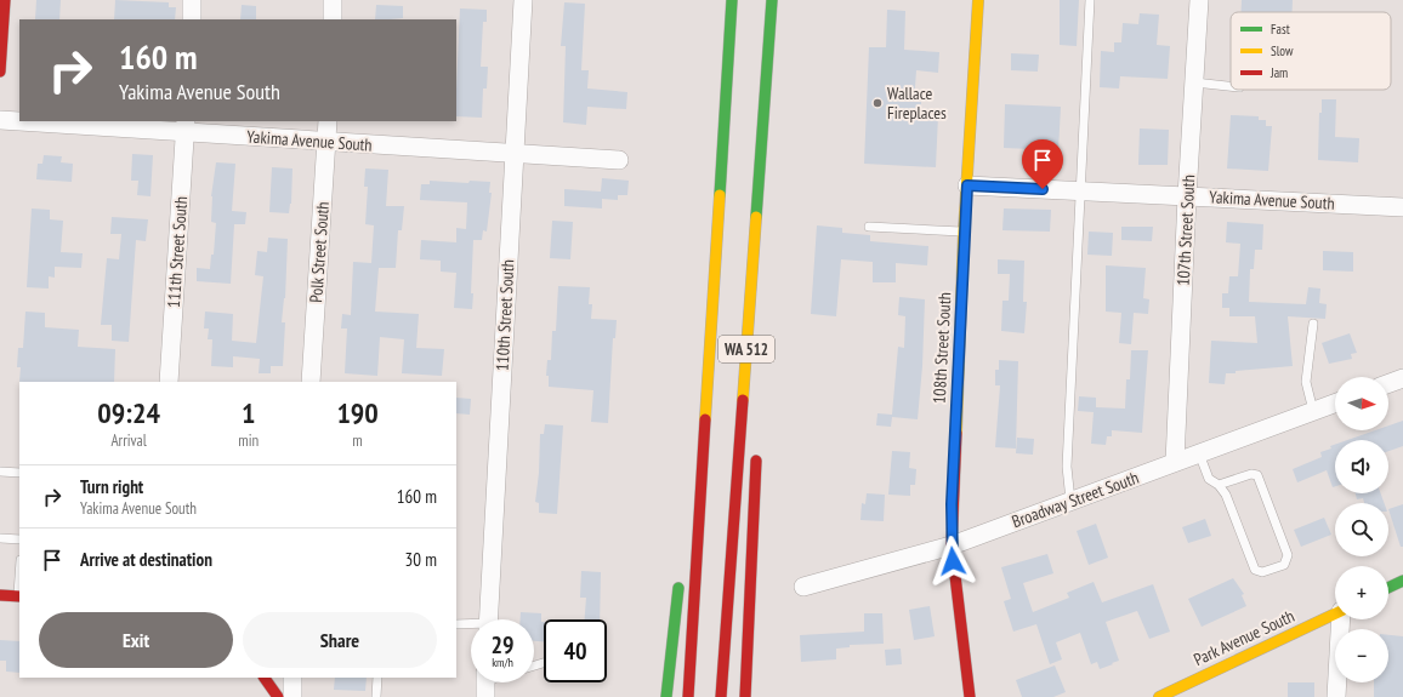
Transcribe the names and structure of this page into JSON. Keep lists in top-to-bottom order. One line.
{"streets":{"main road":["108th Street South","WA 512","Park Avenue South"],"street":["Yakima Avenue South","107th Street South","111th Street South","Polk Street South","110th Street South","Broadway Street South"]},"crossings":[["Yakima Avenue South","107th Street South"],["Yakima Avenue South","111th Street South"],["Yakima Avenue South","Polk Street South"],["Yakima Avenue South","110th Street South"],["Yakima Avenue South","108th Street South"],["107th Street South","Broadway Street South"],["108th Street South","Broadway Street South"]],"places":["Wallace Fireplaces"],"legend":["Fast","Slow","Jam"],"north":"right","page":{"turn":["160 m","Yakima Avenue South"],"map_buttons":["+","−"],"eta":["09:24","Arrival","1","min","190","m"],"list":[{"name":"Turn right","note":"Yakima Avenue South","value":"160 m"},{"name":"Arrive at destination","value":"30 m"}],"buttons":["Exit","Share"],"speed":"29 km/h","limit":"40"}}
